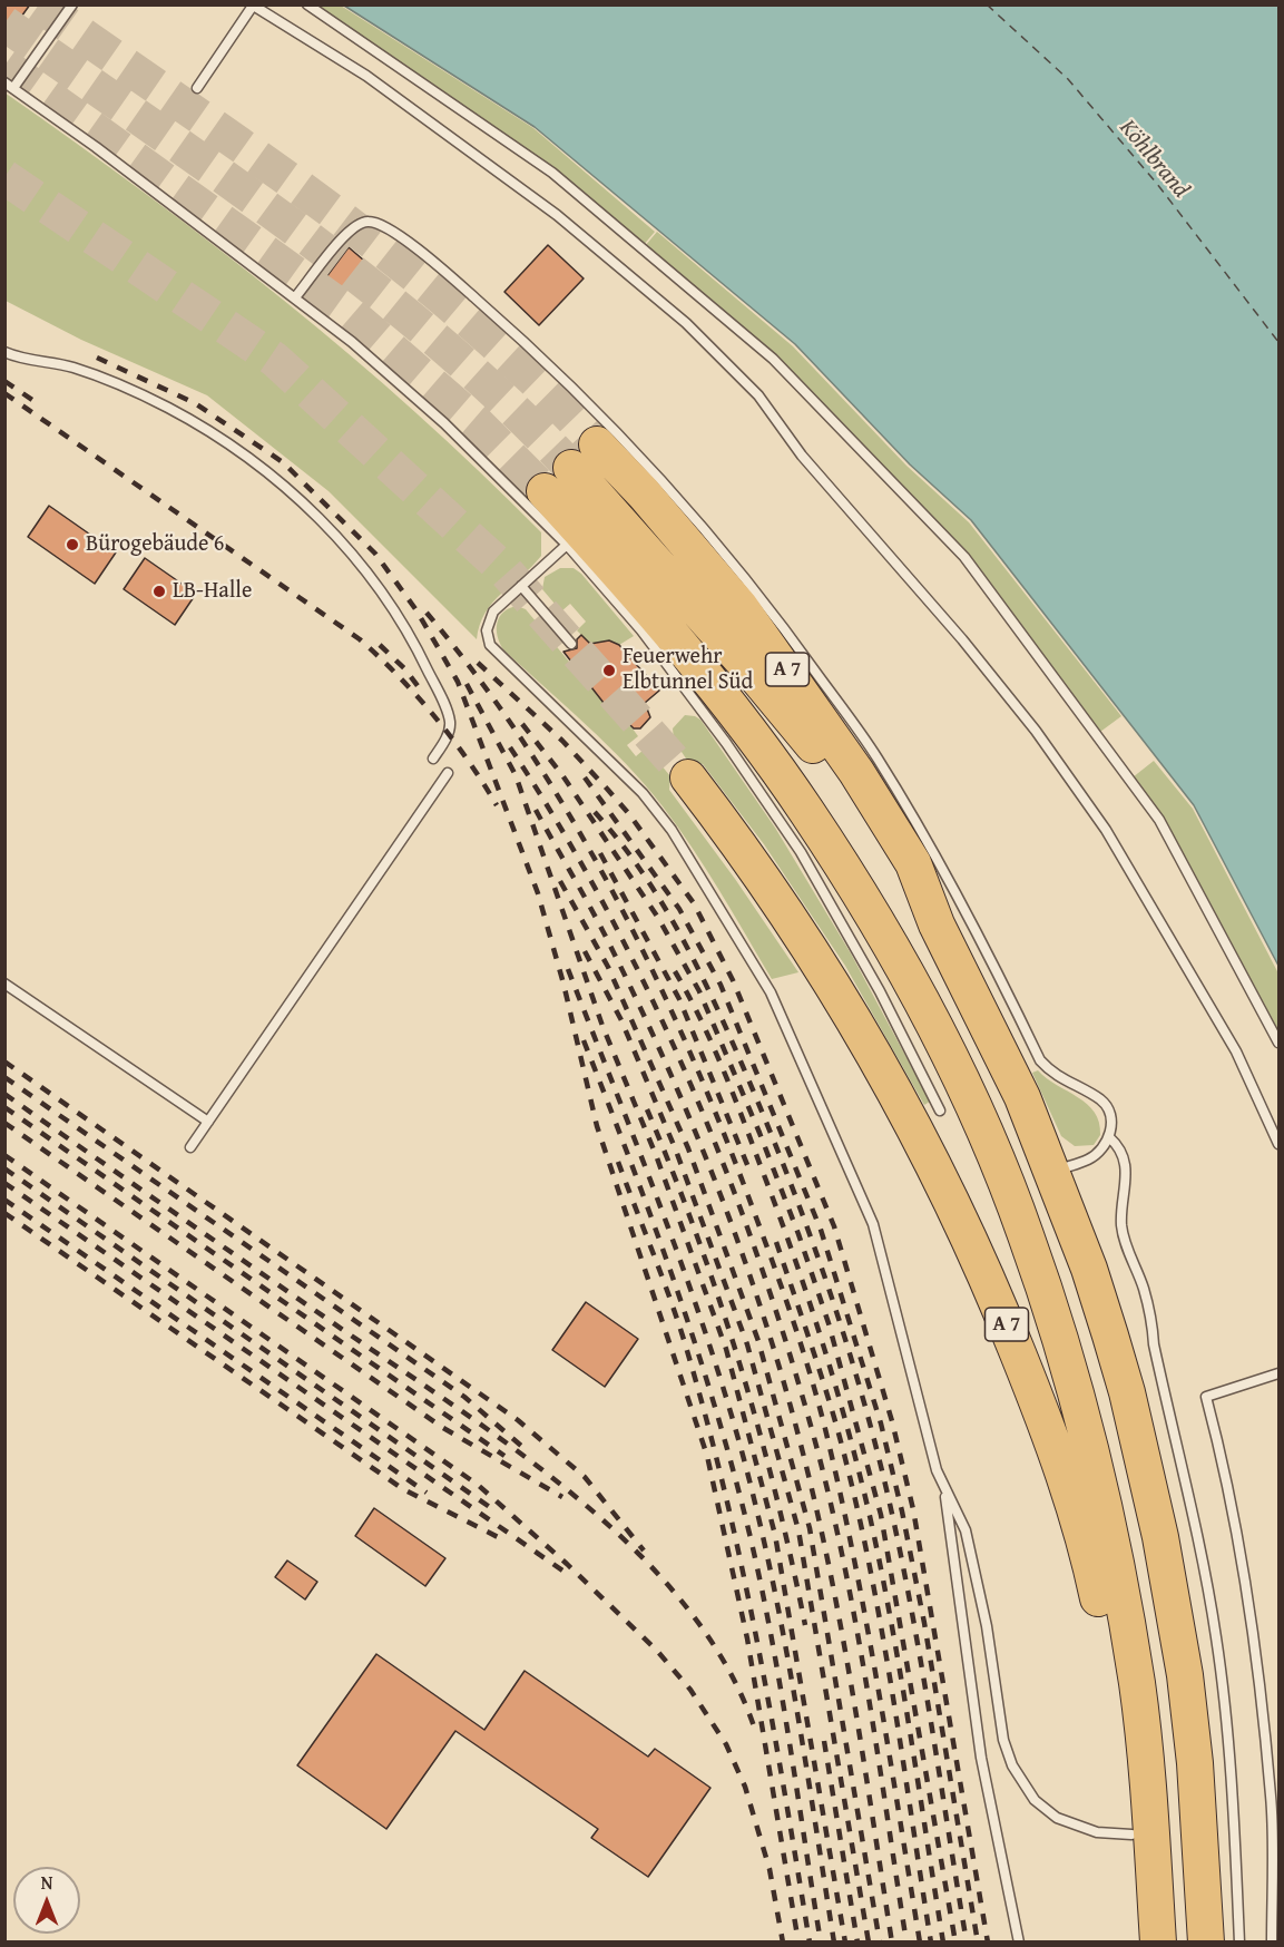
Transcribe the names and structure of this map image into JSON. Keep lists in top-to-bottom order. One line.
{"streets":{"highway":["A 7"]},"water":["Köhlbrand"],"places":["Bürogebäude 6","LB-Halle","Feuerwehr Elbtunnel Süd"],"north":"top"}
